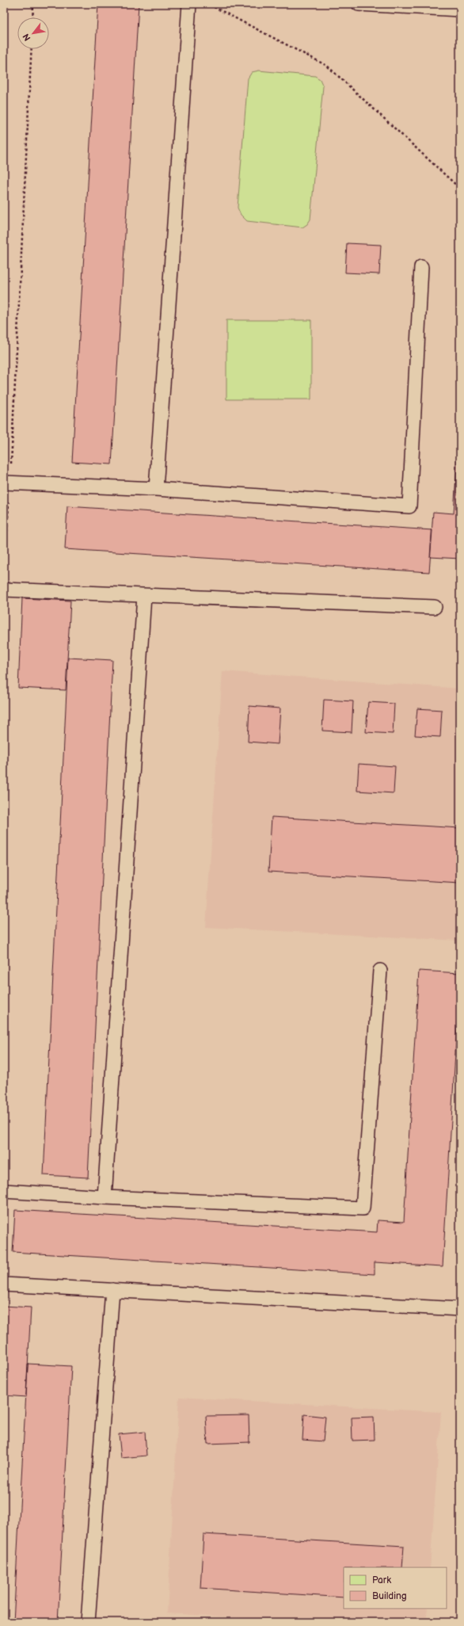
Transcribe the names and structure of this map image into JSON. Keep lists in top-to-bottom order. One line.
{"legend":["Park","Building"],"north":"bottom left"}
